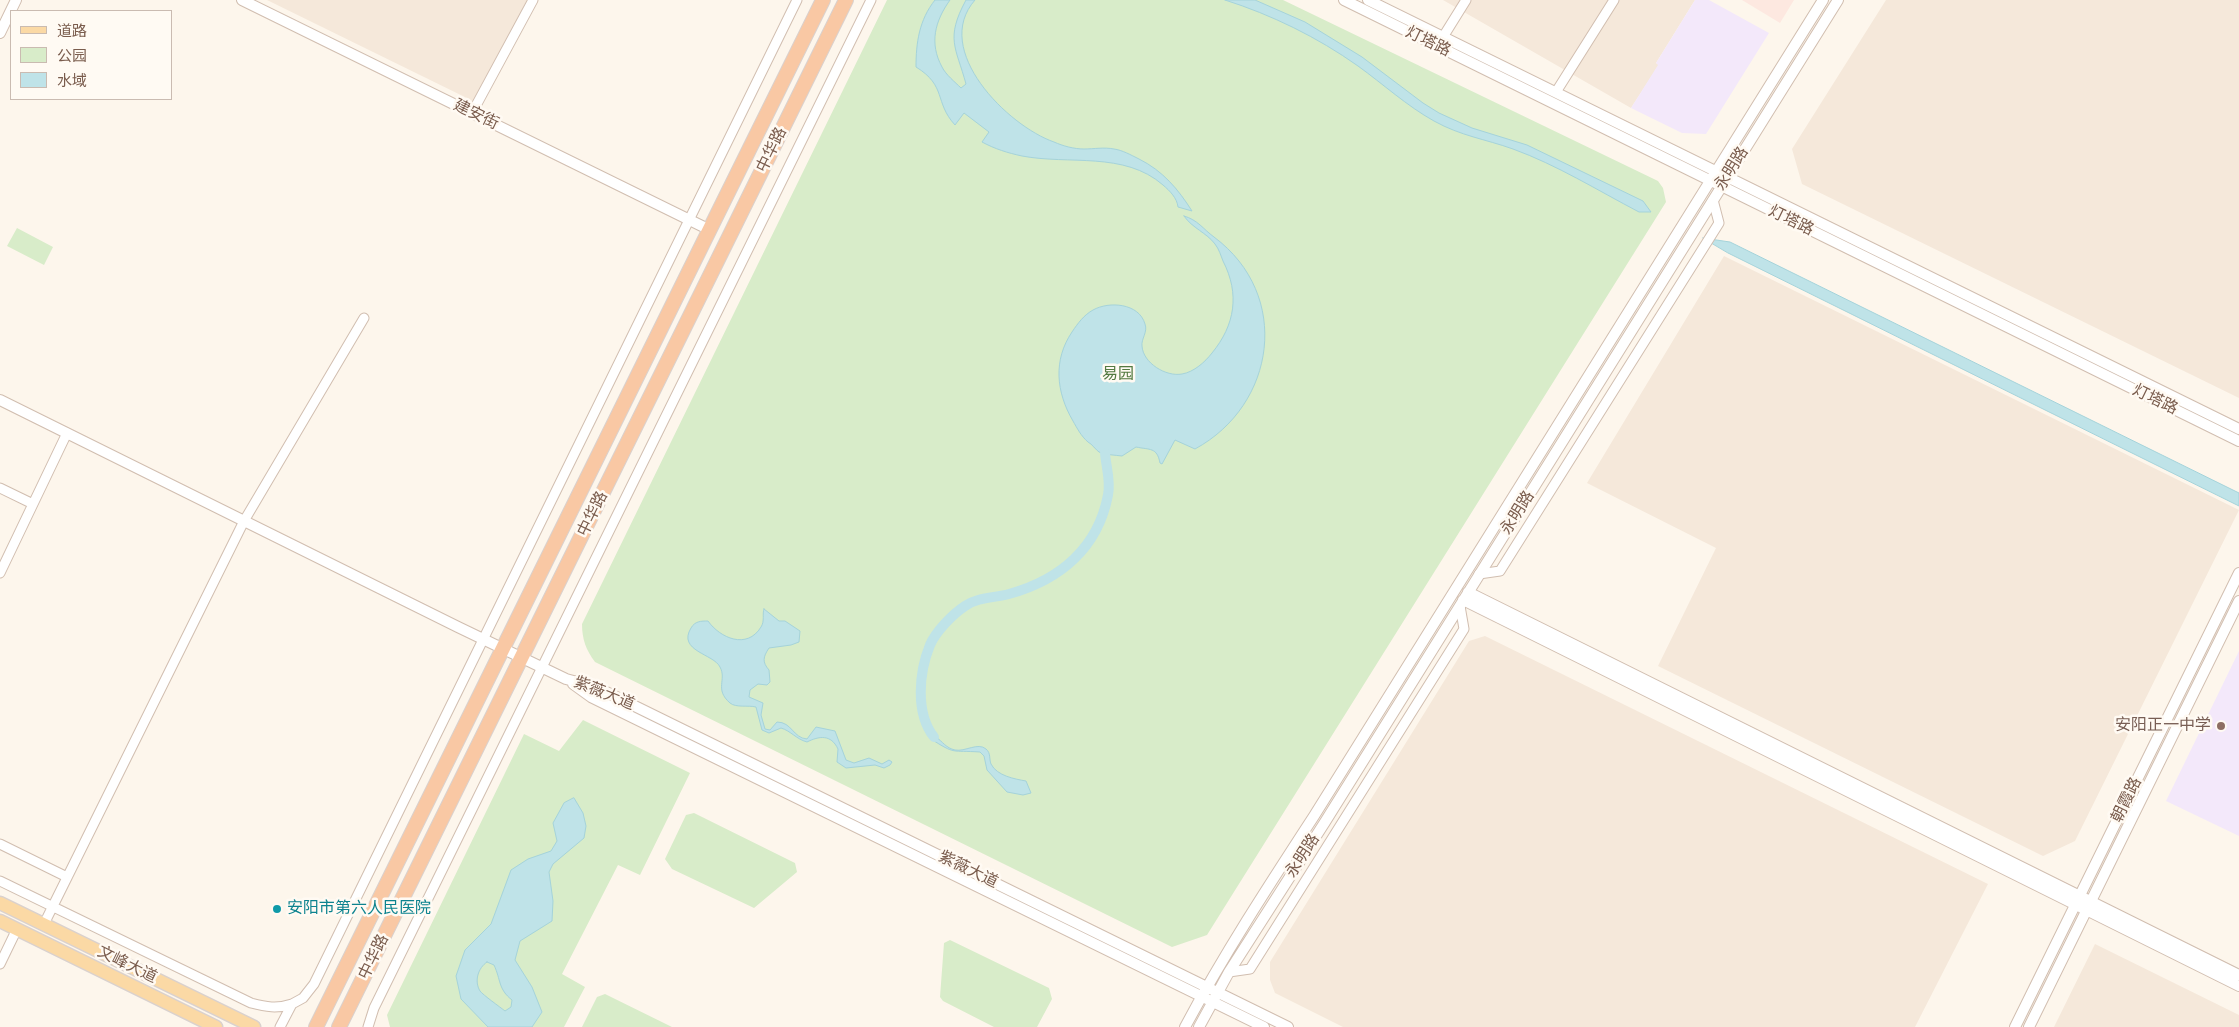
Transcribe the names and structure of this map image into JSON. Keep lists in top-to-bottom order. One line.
{"streets":{"highway":["中华路"],"main road":["文峰大道"],"street":["灯塔路","建安街","永明路","紫薇大道","朝霞路"]},"crossings":[["灯塔路","永明路"],["建安街","中华路"],["中华路","紫薇大道"],["永明路","紫薇大道"]],"parks":["易园"],"places":["安阳正一中学","安阳市第六人民医院"],"legend":["道路","公园","水域"]}
